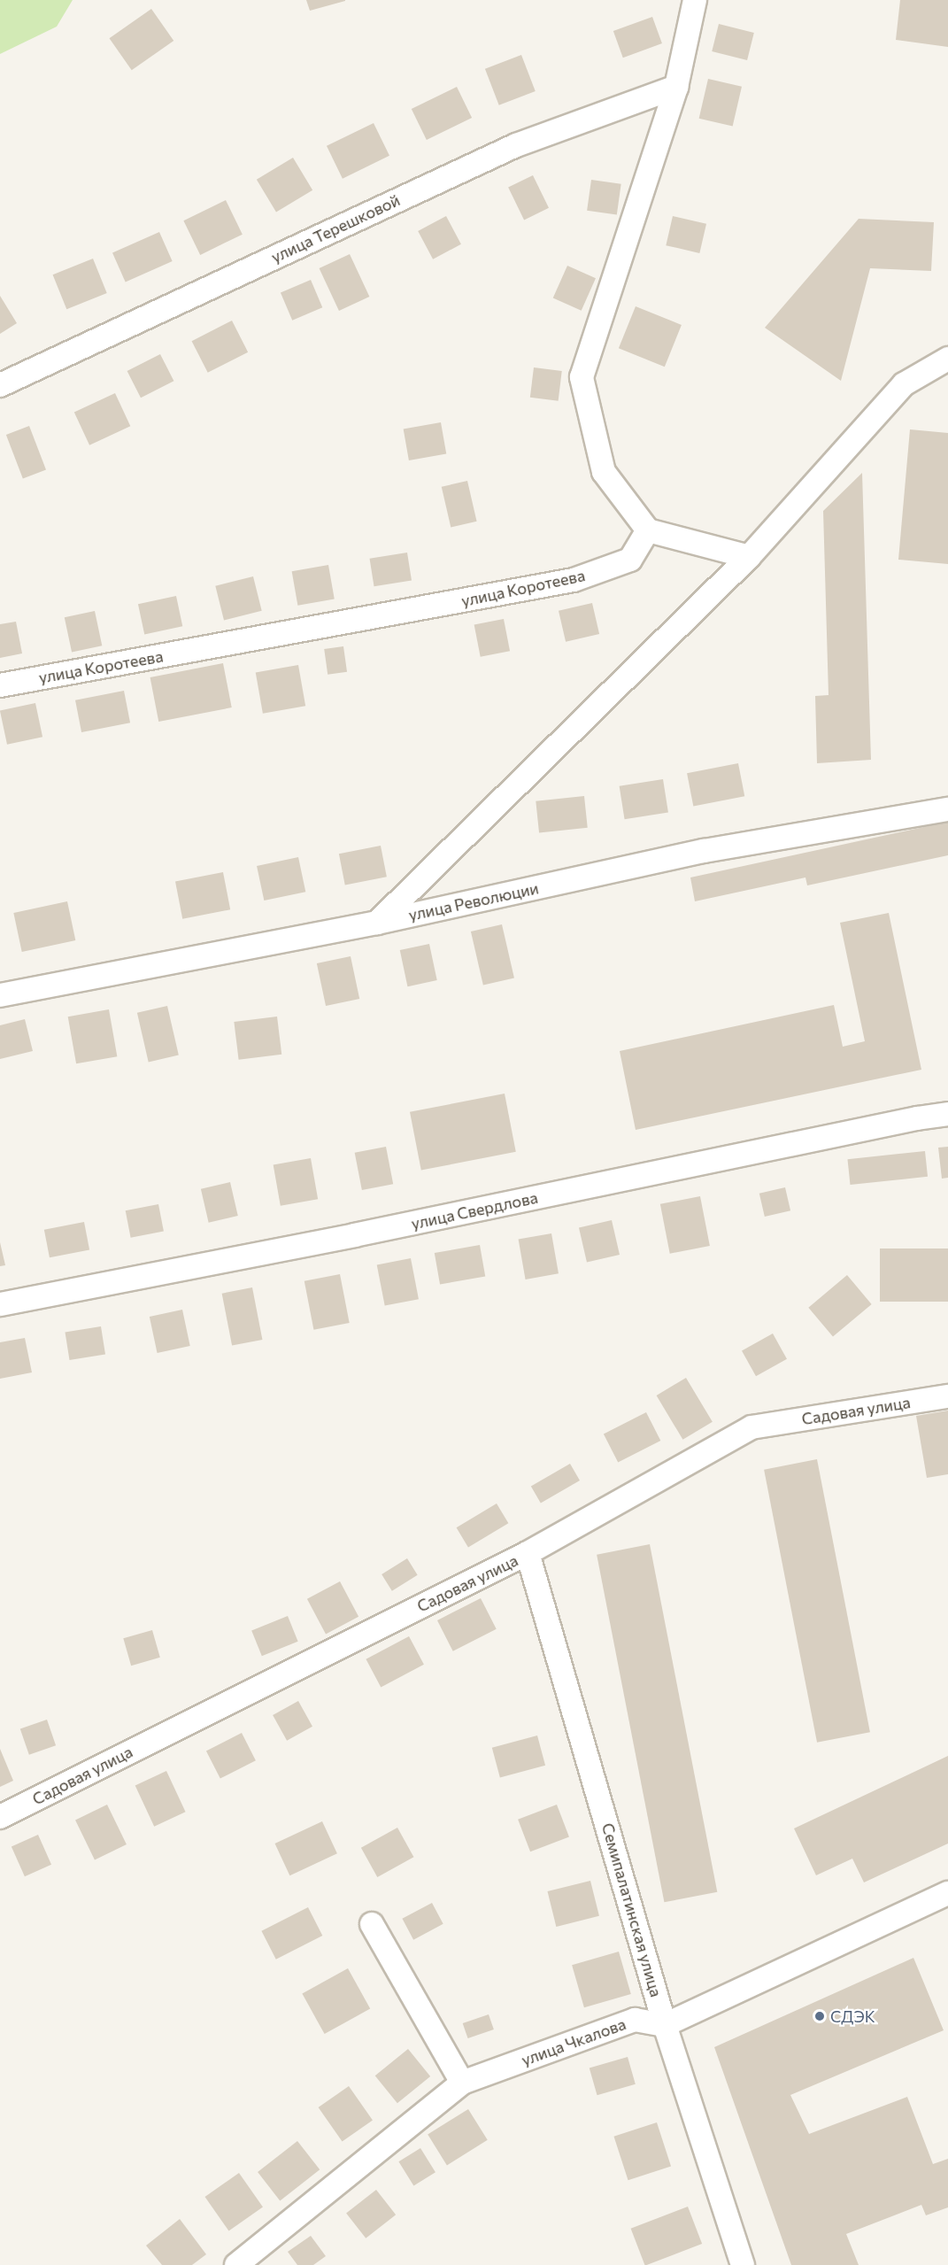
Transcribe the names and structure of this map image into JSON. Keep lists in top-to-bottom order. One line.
{"streets":{"street":["улица Терешковой","улица Коротеева","улица Революции","улица Свердлова","Садовая улица","Семипалатинская улица","улица Чкалова"]},"crossings":[["Садовая улица","Семипалатинская улица"],["Семипалатинская улица","улица Чкалова"]],"places":["СДЭК"]}
